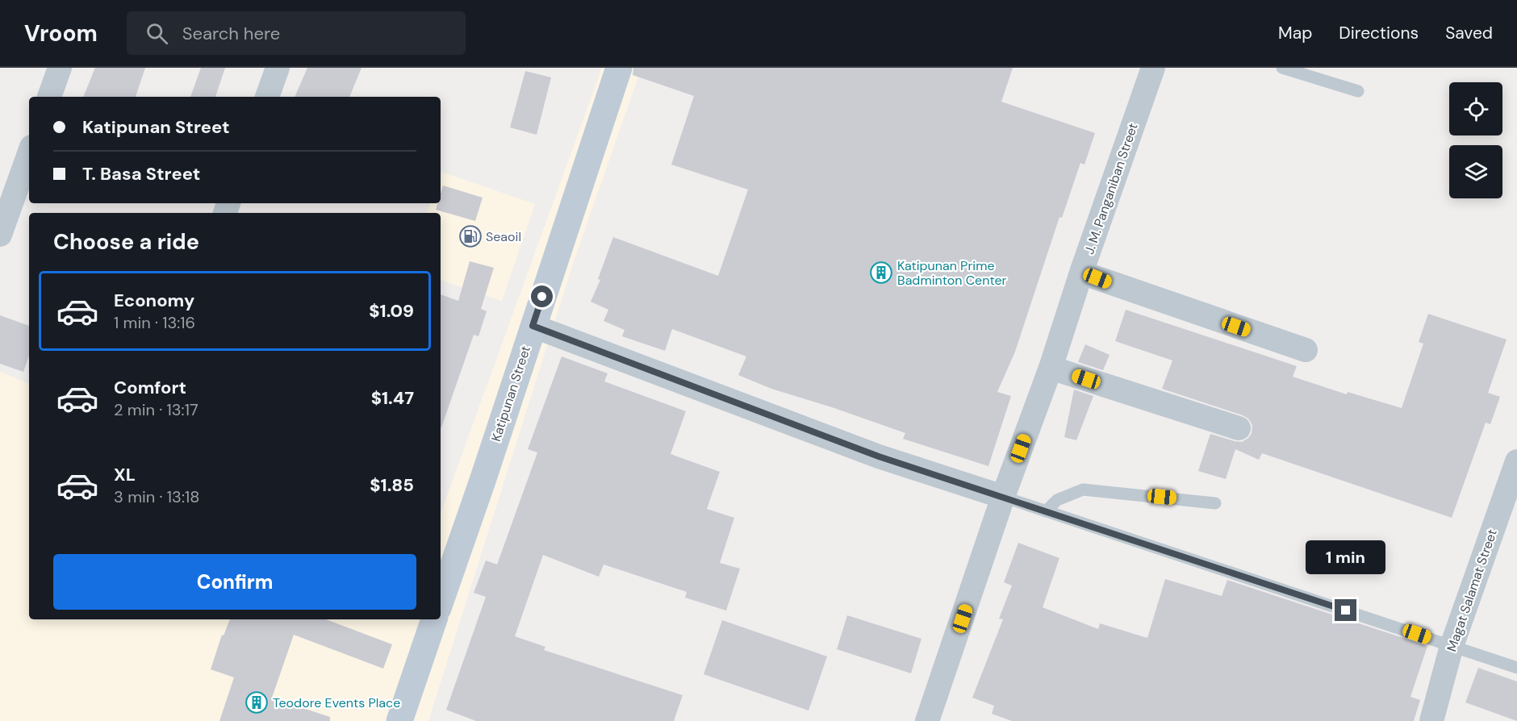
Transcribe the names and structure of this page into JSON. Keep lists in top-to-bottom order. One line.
{"streets":{"street":["J. M. Panganiban Street","Katipunan Street","Magat Salamat Street"]},"places":{"fuel station":["Seaoil"],"building":["Katipunan Prime Badminton Center","Teodore Events Place"]},"page":{"header":"Vroom","search":"Search here","nav":["Map","Directions","Saved"],"banner":["Katipunan Street","T. Basa Street"],"heading":"Choose a ride","list":[{"name":"Economy","note":"1 min · 13:16","value":"$1.09"},{"name":"Comfort","note":"2 min · 13:17","value":"$1.47"},{"name":"XL","note":"3 min · 13:18","value":"$1.85"}],"bubble":"1 min","buttons":"Confirm"}}
